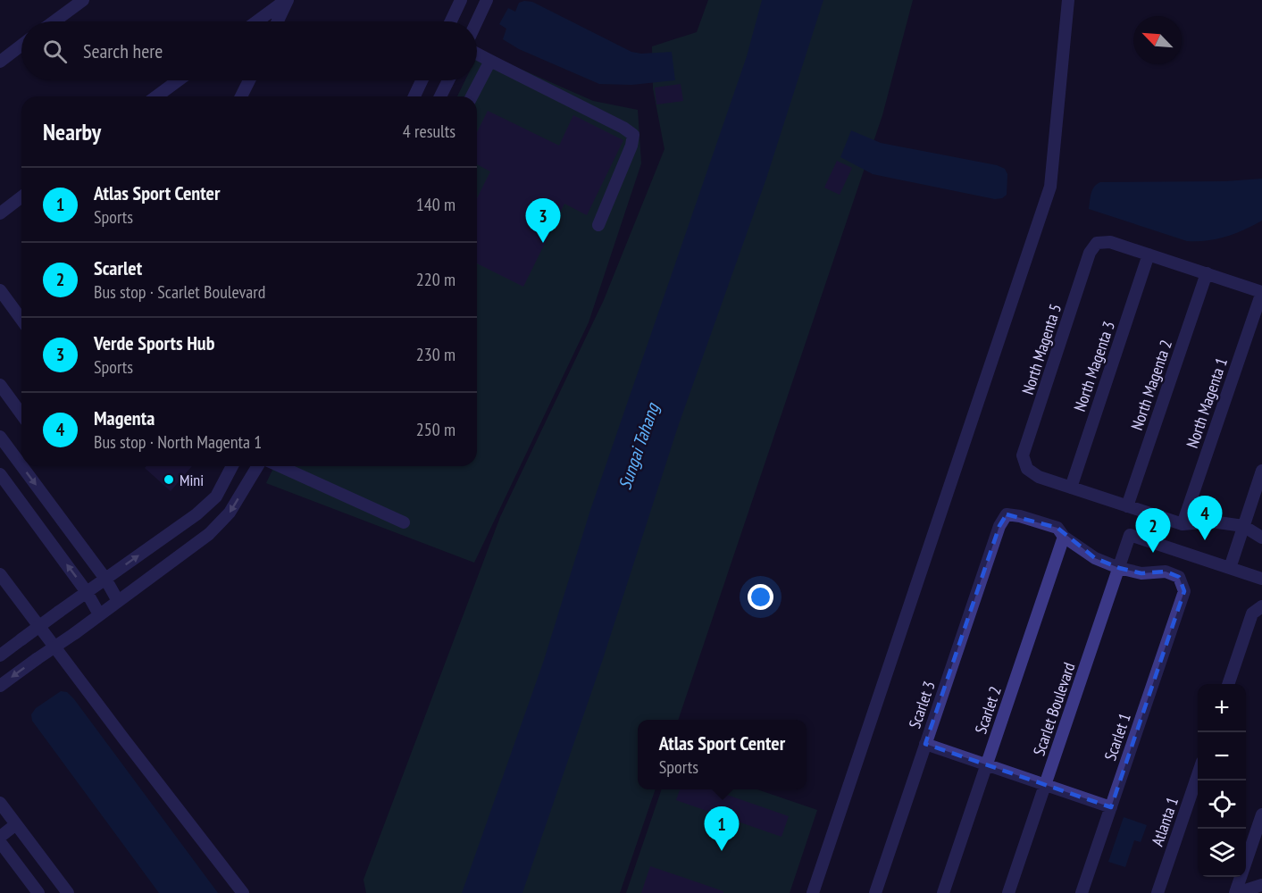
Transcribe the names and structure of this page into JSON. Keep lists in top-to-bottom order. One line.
{"streets":{"street":["North Magenta 5","North Magenta 3","North Magenta 2","North Magenta 1","Scarlet 3","Scarlet Boulevard","Scarlet 2","Scarlet 1","Atlanta 1"]},"crossings":[["North Magenta 5","North Magenta 3"],["Scarlet 3","Scarlet 2"],["Scarlet Boulevard","Scarlet 1"]],"water":["Sungai Tahang"],"places":["Mini"],"north":"top left","page":{"search":"Search here","heading":["Nearby","4 results"],"list":[{"mark":"1","name":"Atlas Sport Center","note":"Sports","value":"140 m"},{"mark":"2","name":"Scarlet","note":"Bus stop · Scarlet Boulevard","value":"220 m"},{"mark":"3","name":"Verde Sports Hub","note":"Sports","value":"230 m"},{"mark":"4","name":"Magenta","note":"Bus stop · North Magenta 1","value":"250 m"}],"pins":["3","4","2","1"],"map_buttons":["+","−"],"popup":["Atlas Sport Center","Sports"]}}
